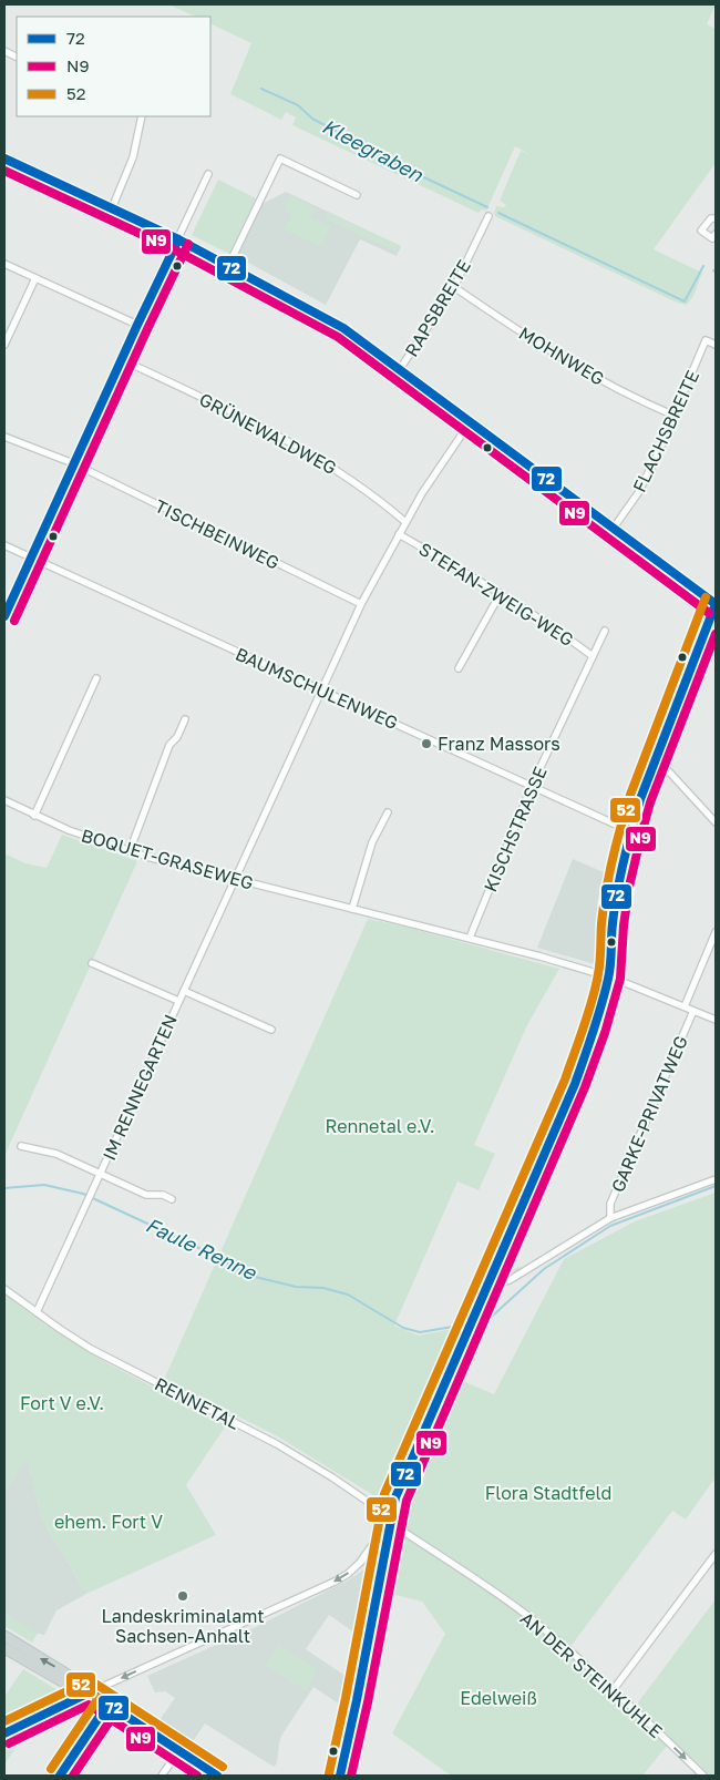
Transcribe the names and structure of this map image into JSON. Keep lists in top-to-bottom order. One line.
{"streets":{"street":["RAPSBREITE","MOHNWEG","FLACHSBREITE","GRÜNEWALDWEG","TISCHBEINWEG","STEFAN-ZWEIG-WEG","BAUMSCHULENWEG","KISCHSTRASSE","BOQUET-GRASEWEG","IM RENNEGARTEN","GARKE-PRIVATWEG","RENNETAL","AN DER STEINKUHLE"]},"crossings":[["RAPSBREITE","MOHNWEG"],["MOHNWEG","FLACHSBREITE"],["GRÜNEWALDWEG","IM RENNEGARTEN"],["TISCHBEINWEG","IM RENNEGARTEN"],["STEFAN-ZWEIG-WEG","KISCHSTRASSE"],["STEFAN-ZWEIG-WEG","IM RENNEGARTEN"],["BAUMSCHULENWEG","KISCHSTRASSE"],["BAUMSCHULENWEG","IM RENNEGARTEN"],["KISCHSTRASSE","BOQUET-GRASEWEG"],["BOQUET-GRASEWEG","IM RENNEGARTEN"],["BOQUET-GRASEWEG","GARKE-PRIVATWEG"],["IM RENNEGARTEN","RENNETAL"]],"water":["Kleegraben","Faule Renne"],"parks":["Rennetal e.V.","Fort V e.V.","Flora Stadtfeld","ehem. Fort V","Edelweiß"],"places":["Franz Massors","Landeskriminalamt Sachsen-Anhalt"],"lines":["transit line 72","transit line N9","transit line 52"],"legend":["72","N9","52"]}
